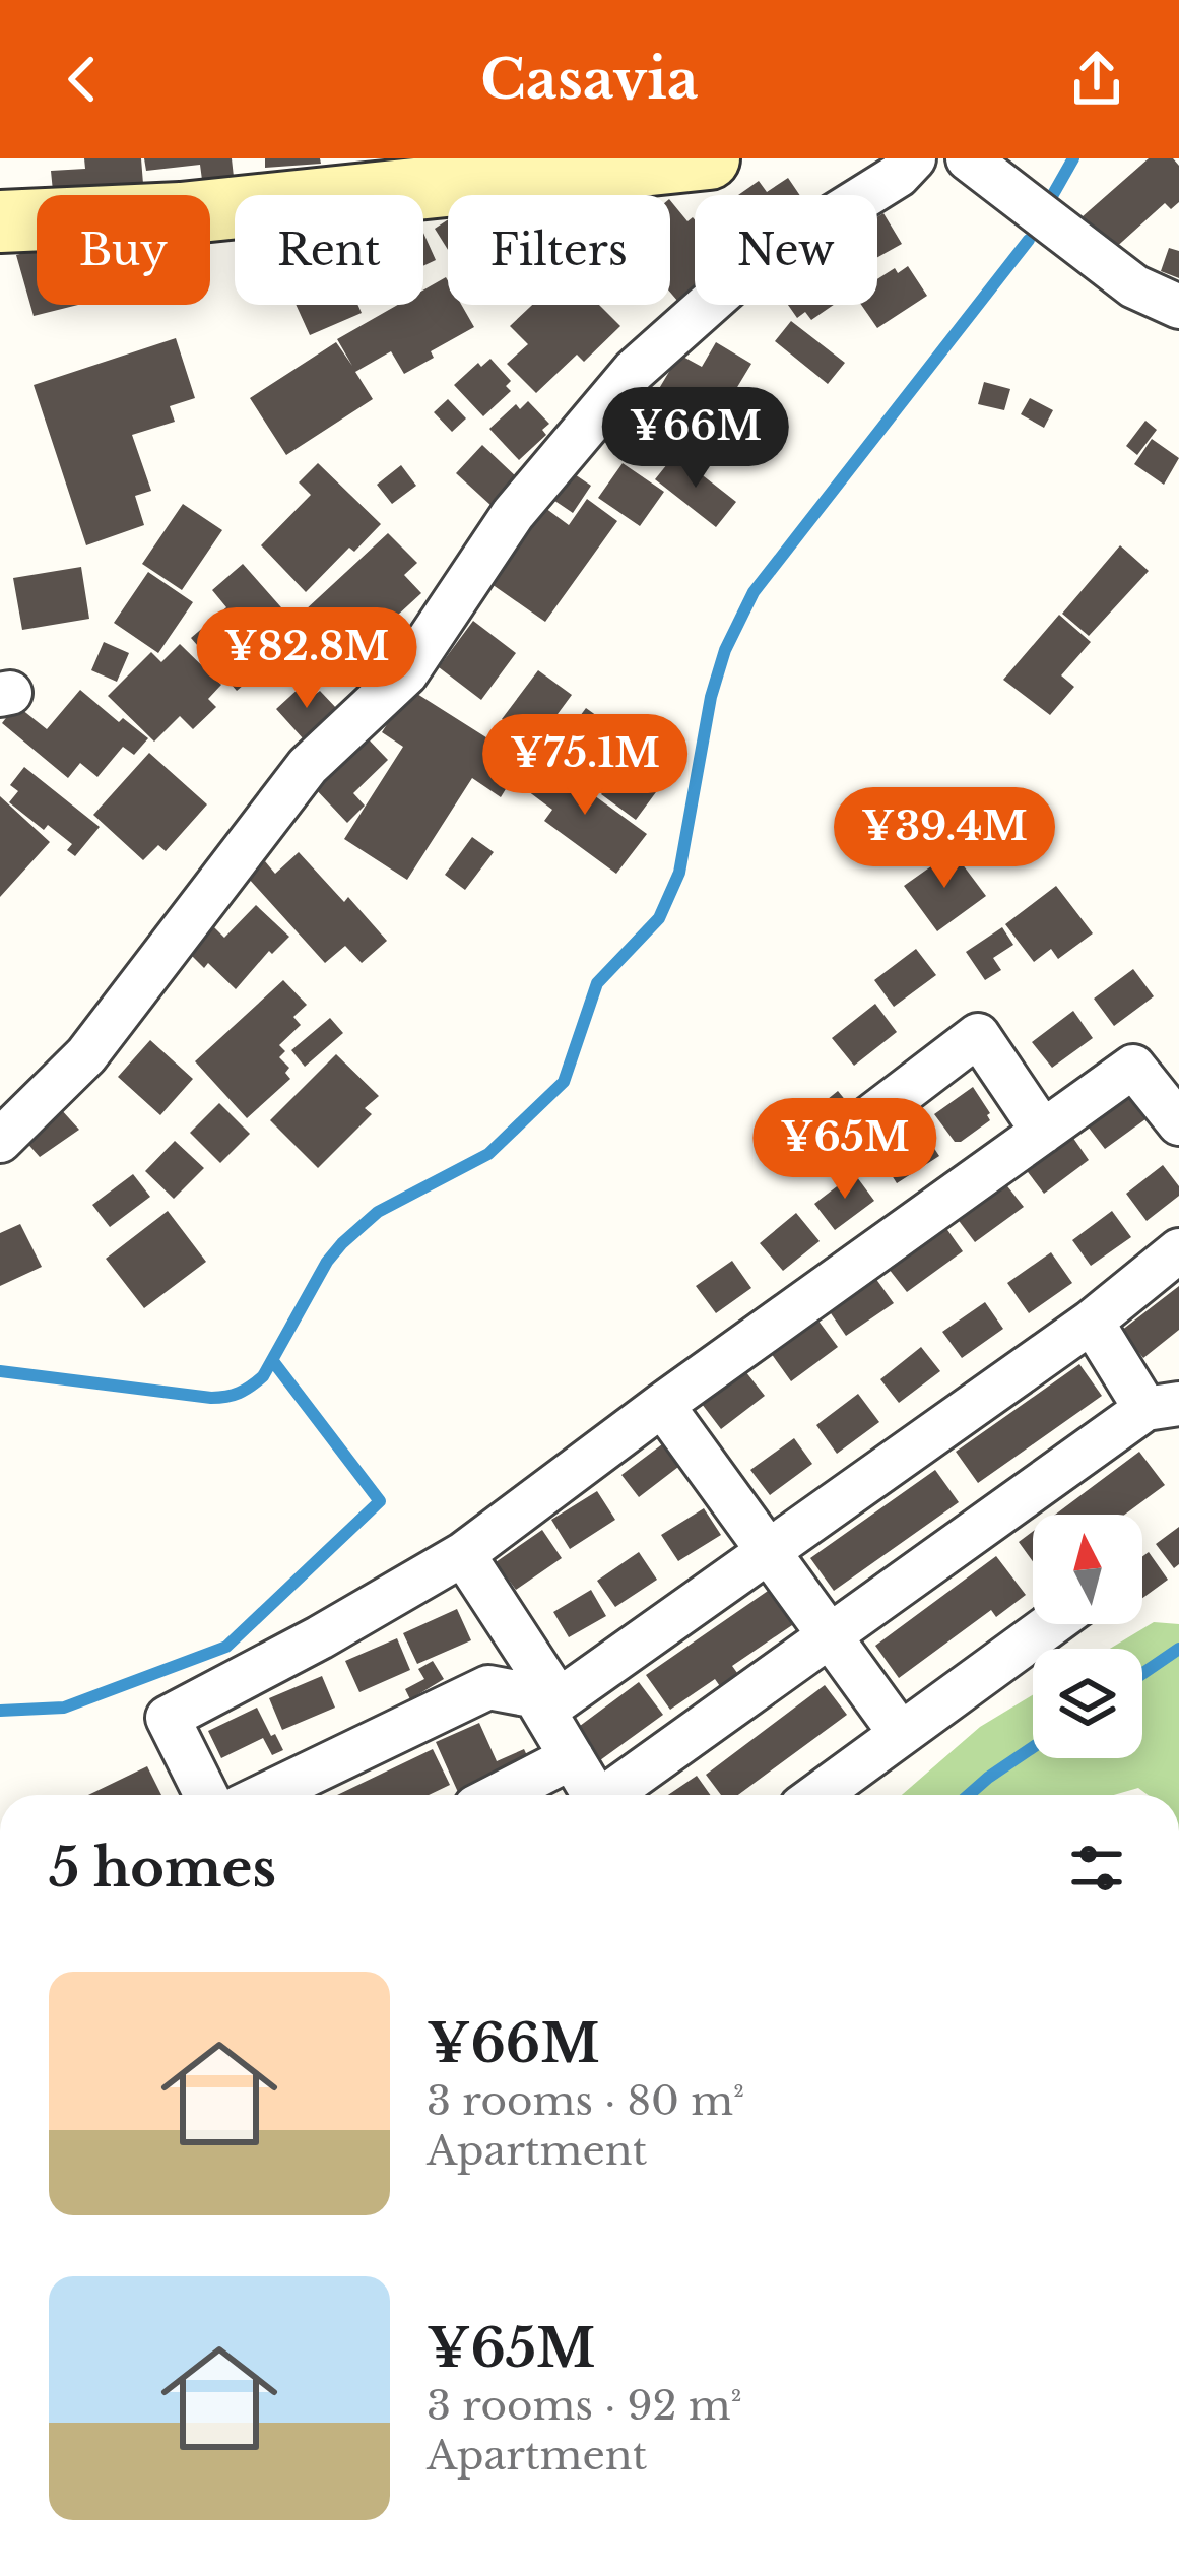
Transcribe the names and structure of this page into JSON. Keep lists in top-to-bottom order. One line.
{"north":"top","page":{"header":"Casavia","chip":["Buy","Rent","Filters","New"],"price":["¥66M","¥82.8M","¥75.1M","¥39.4M","¥65M"],"heading":"5 homes","list":[{"name":"¥66M","note":"3 rooms · 80 m² · Apartment"},{"name":"¥65M","note":"3 rooms · 92 m² · Apartment"}]}}
